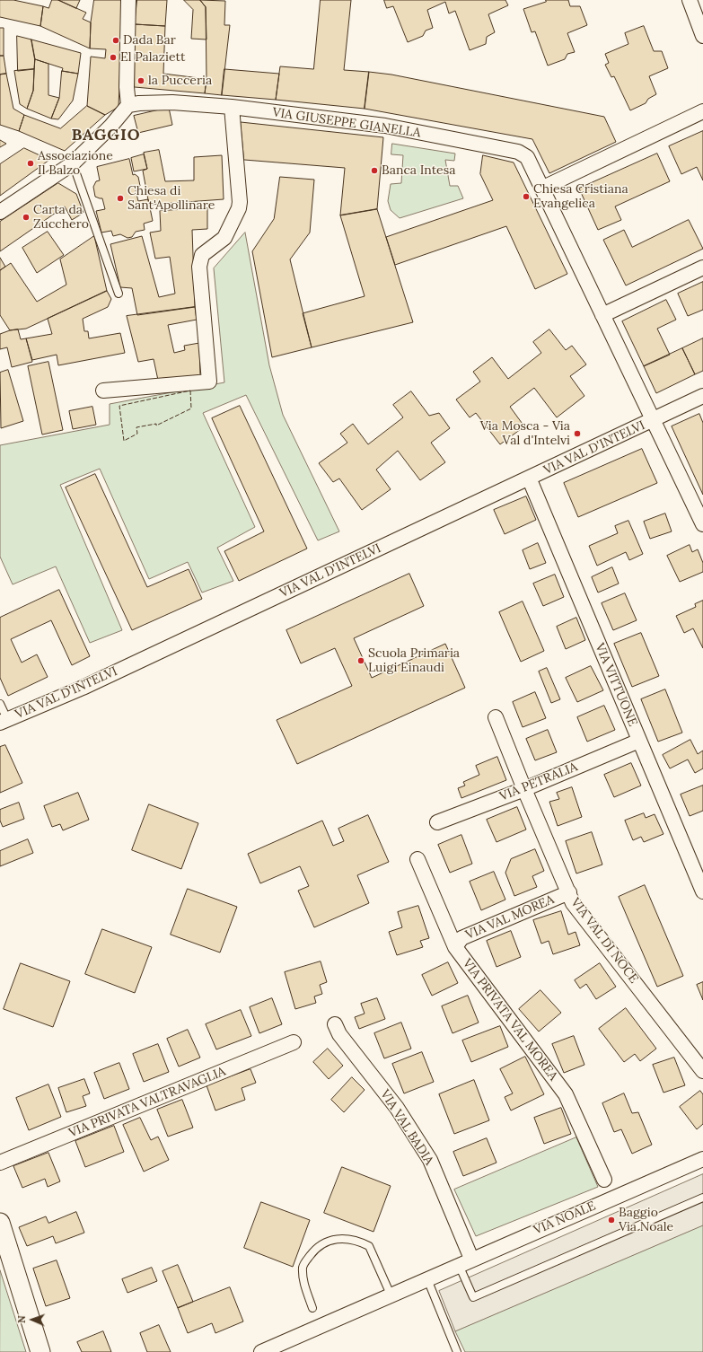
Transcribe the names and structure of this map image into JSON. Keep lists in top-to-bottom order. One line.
{"streets":{"street":["VIA GIUSEPPE GIANELLA","VIA VAL D'INTELVI","VIA VITTUONE","VIA PETRALIA","VIA VAL MOREA","VIA VAL DI NOCE","VIA PRIVATA VAL MOREA","VIA PRIVATA VALTRAVAGLIA","VIA VAL BADIA","VIA NOALE"]},"crossings":[["VIA GIUSEPPE GIANELLA","VIA VAL D'INTELVI"],["VIA VAL D'INTELVI","VIA VITTUONE"],["VIA VITTUONE","VIA PETRALIA"],["VIA PETRALIA","VIA VAL DI NOCE"],["VIA VAL MOREA","VIA VAL DI NOCE"],["VIA VAL MOREA","VIA PRIVATA VAL MOREA"],["VIA VAL BADIA","VIA NOALE"]],"districts":["BAGGIO"],"places":["Dada Bar","El Palaziett","la Pucceria","Associazione Il Balzo","Banca Intesa","Chiesa Cristiana Evangelica","Chiesa di Sant'Apollinare","Carta da Zucchero","Via Mosca - Via Val d'Intelvi","Scuola Primaria Luigi Einaudi","Baggio Via Noale"],"north":"left"}
